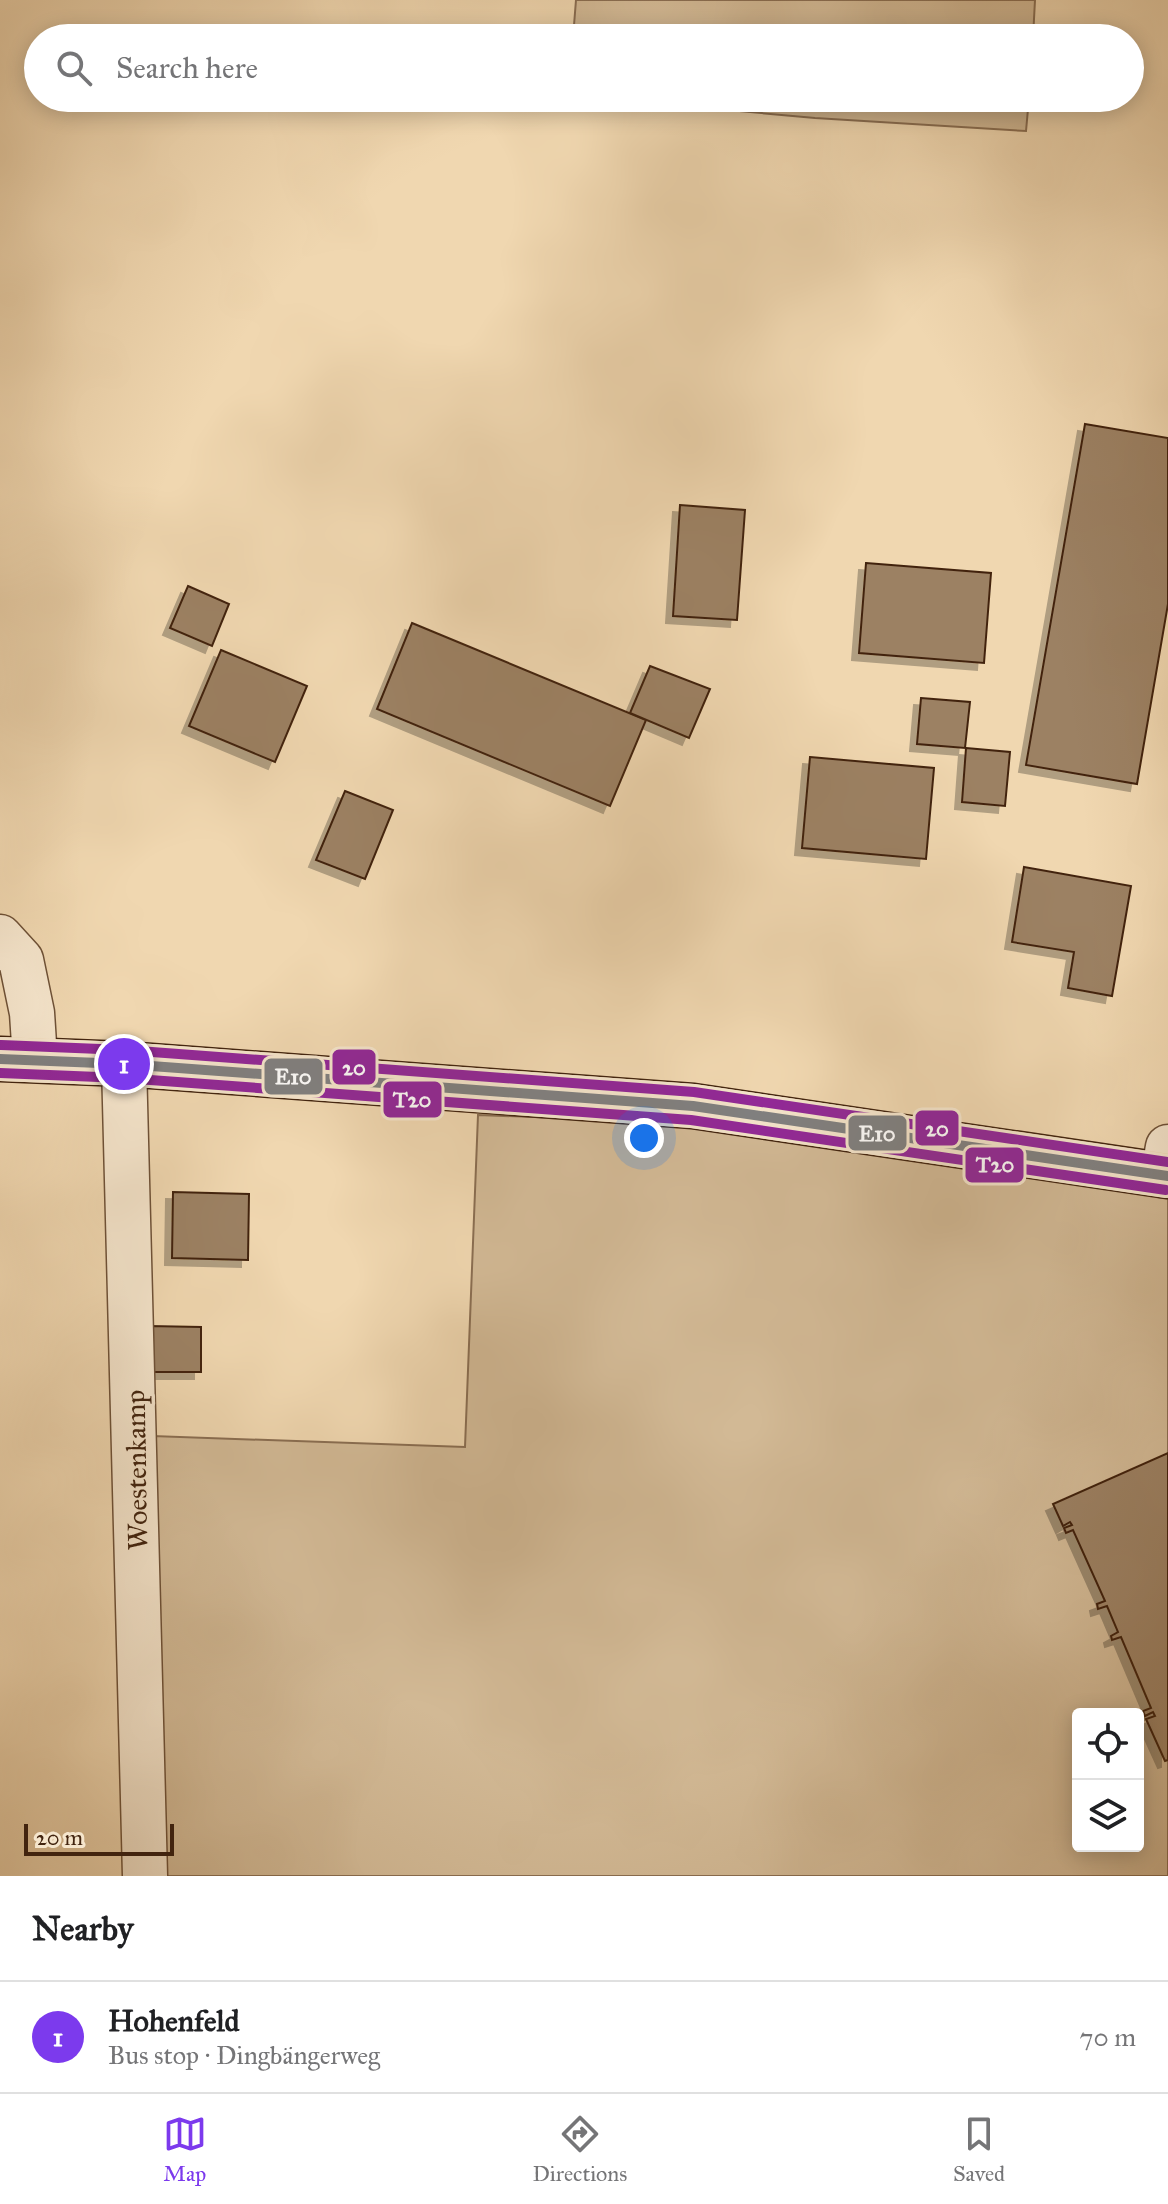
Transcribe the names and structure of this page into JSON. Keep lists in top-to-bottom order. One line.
{"streets":{"lane":["Woestenkamp"]},"lines":["transit line 20","transit line E10","transit line T20"],"scale_bar":"20 m","page":{"search":"Search here","pins":"1","scale":"20 m","heading":"Nearby","list":[{"mark":"1","name":"Hohenfeld","note":"Bus stop · Dingbängerweg","value":"70 m"}],"nav":["Map","Directions","Saved"]}}
